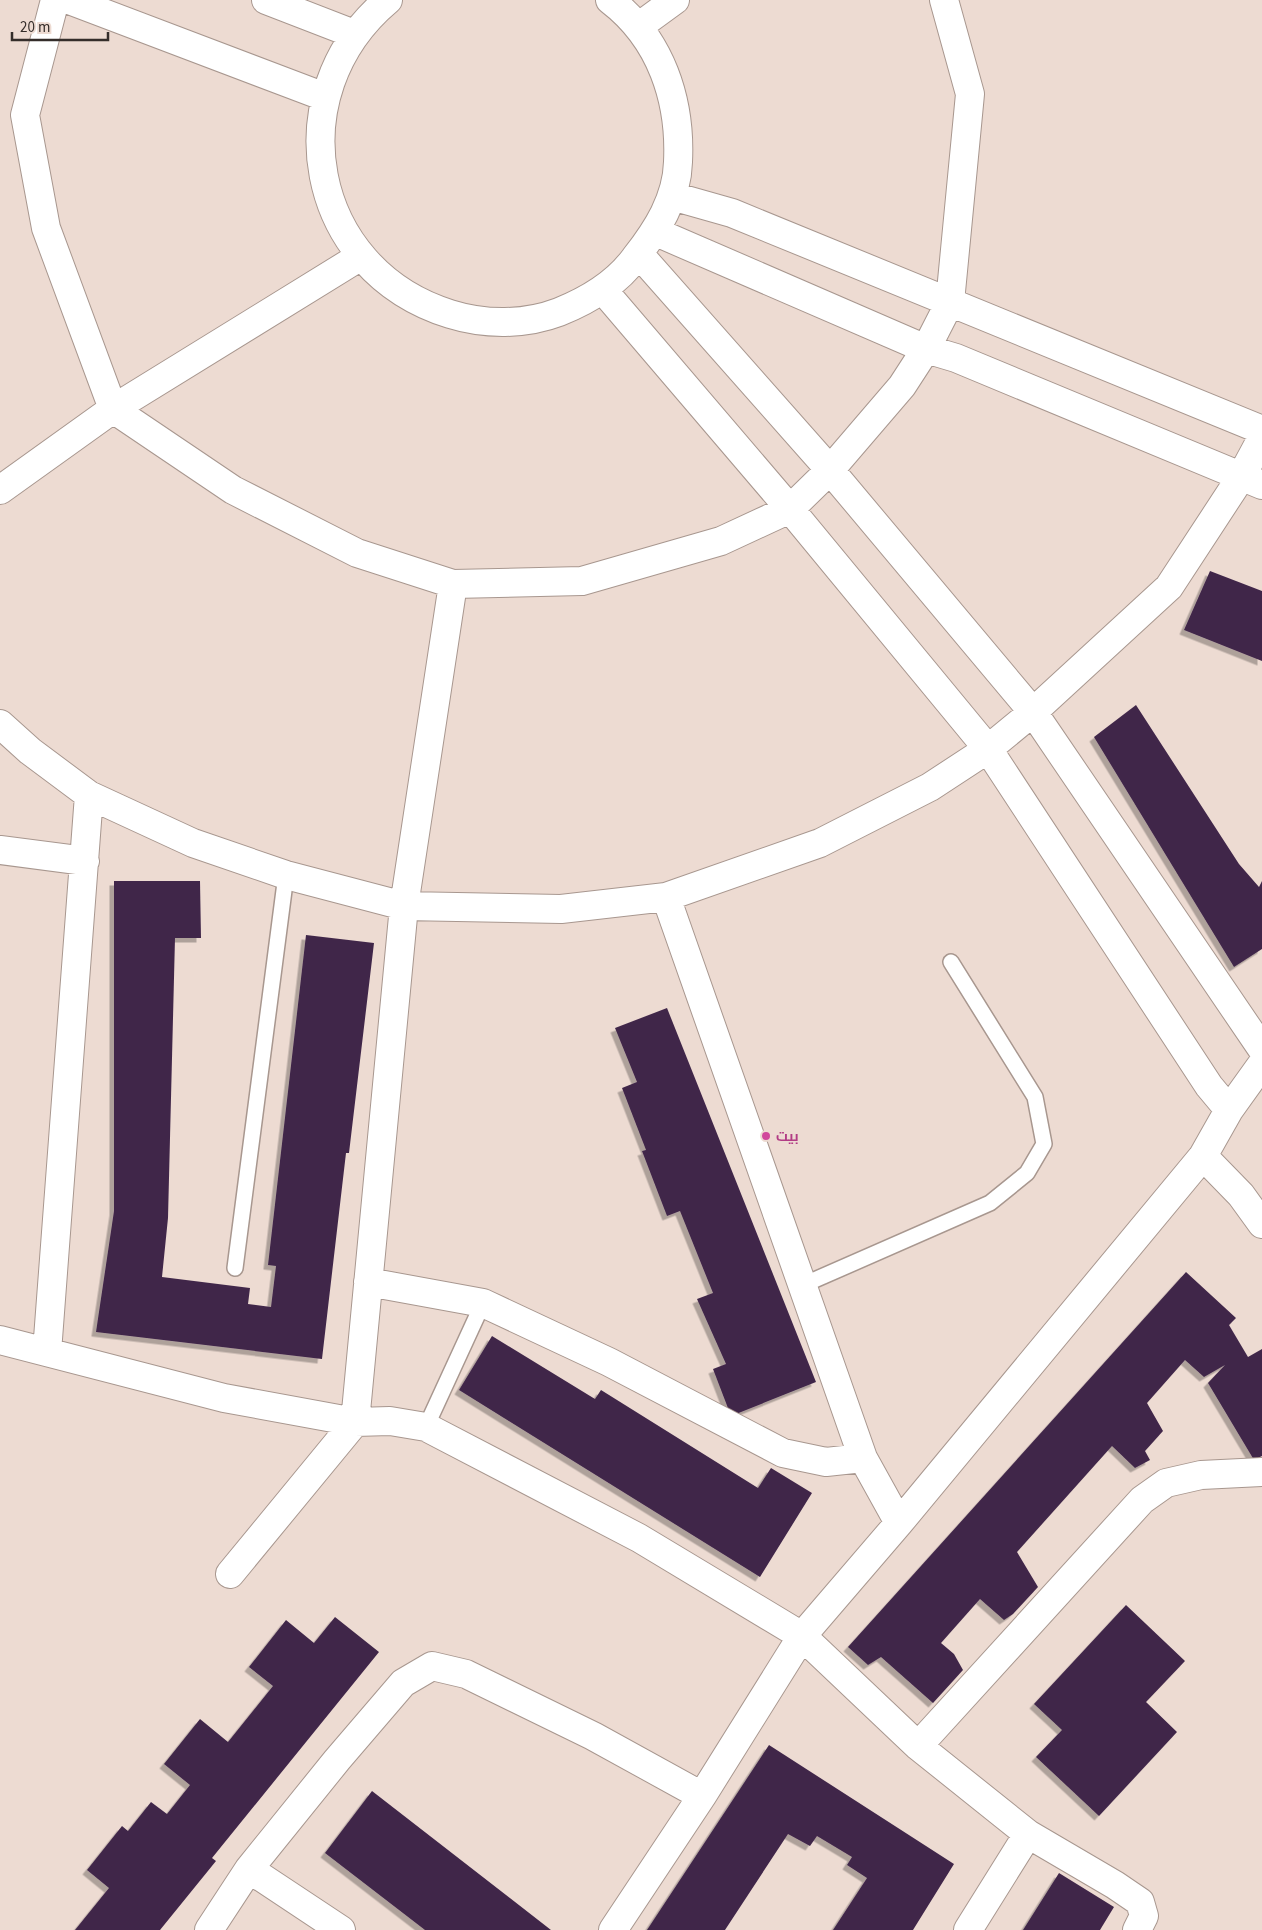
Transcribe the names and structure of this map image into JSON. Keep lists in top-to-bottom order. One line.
{"places":["بيت"],"scale_bar":"20 m"}
